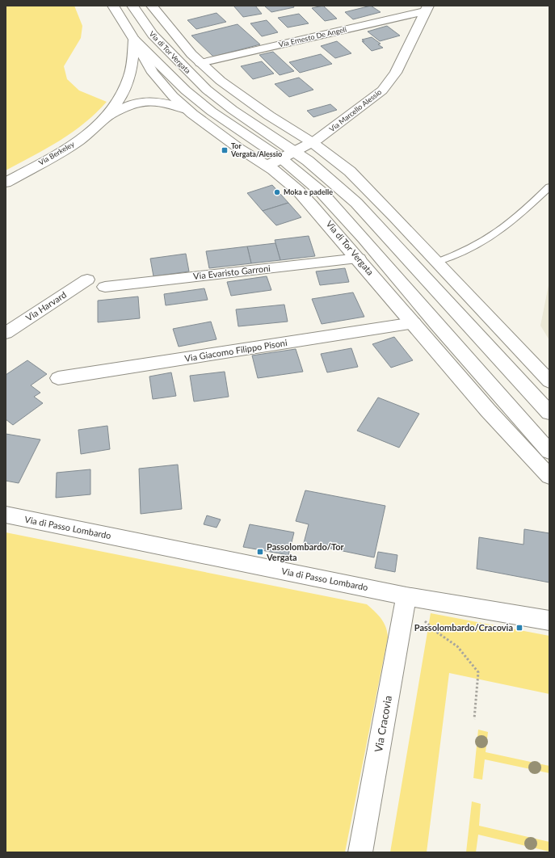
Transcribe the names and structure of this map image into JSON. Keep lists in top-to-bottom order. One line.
{"streets":{"street":["Via Ernesto De Angeli","Via di Tor Vergata","Via Marcello Alessio","Via Berkeley","Via Evaristo Garroni","Via Harvard","Via Giacomo Filippo Pisoni","Via di Passo Lombardo","Via Cracovia"]},"crossings":[["Via Ernesto De Angeli","Via di Tor Vergata"],["Via Ernesto De Angeli","Via Marcello Alessio"],["Via di Tor Vergata","Via Marcello Alessio"],["Via di Tor Vergata","Via Berkeley"],["Via di Tor Vergata","Via Evaristo Garroni"],["Via di Tor Vergata","Via Giacomo Filippo Pisoni"],["Via di Passo Lombardo","Via Cracovia"]],"places":{"transit":["Tor Vergata/Alessio","Passolombardo/Tor Vergata","Passolombardo/Cracovia"],"other":["Moka e padelle"]}}
